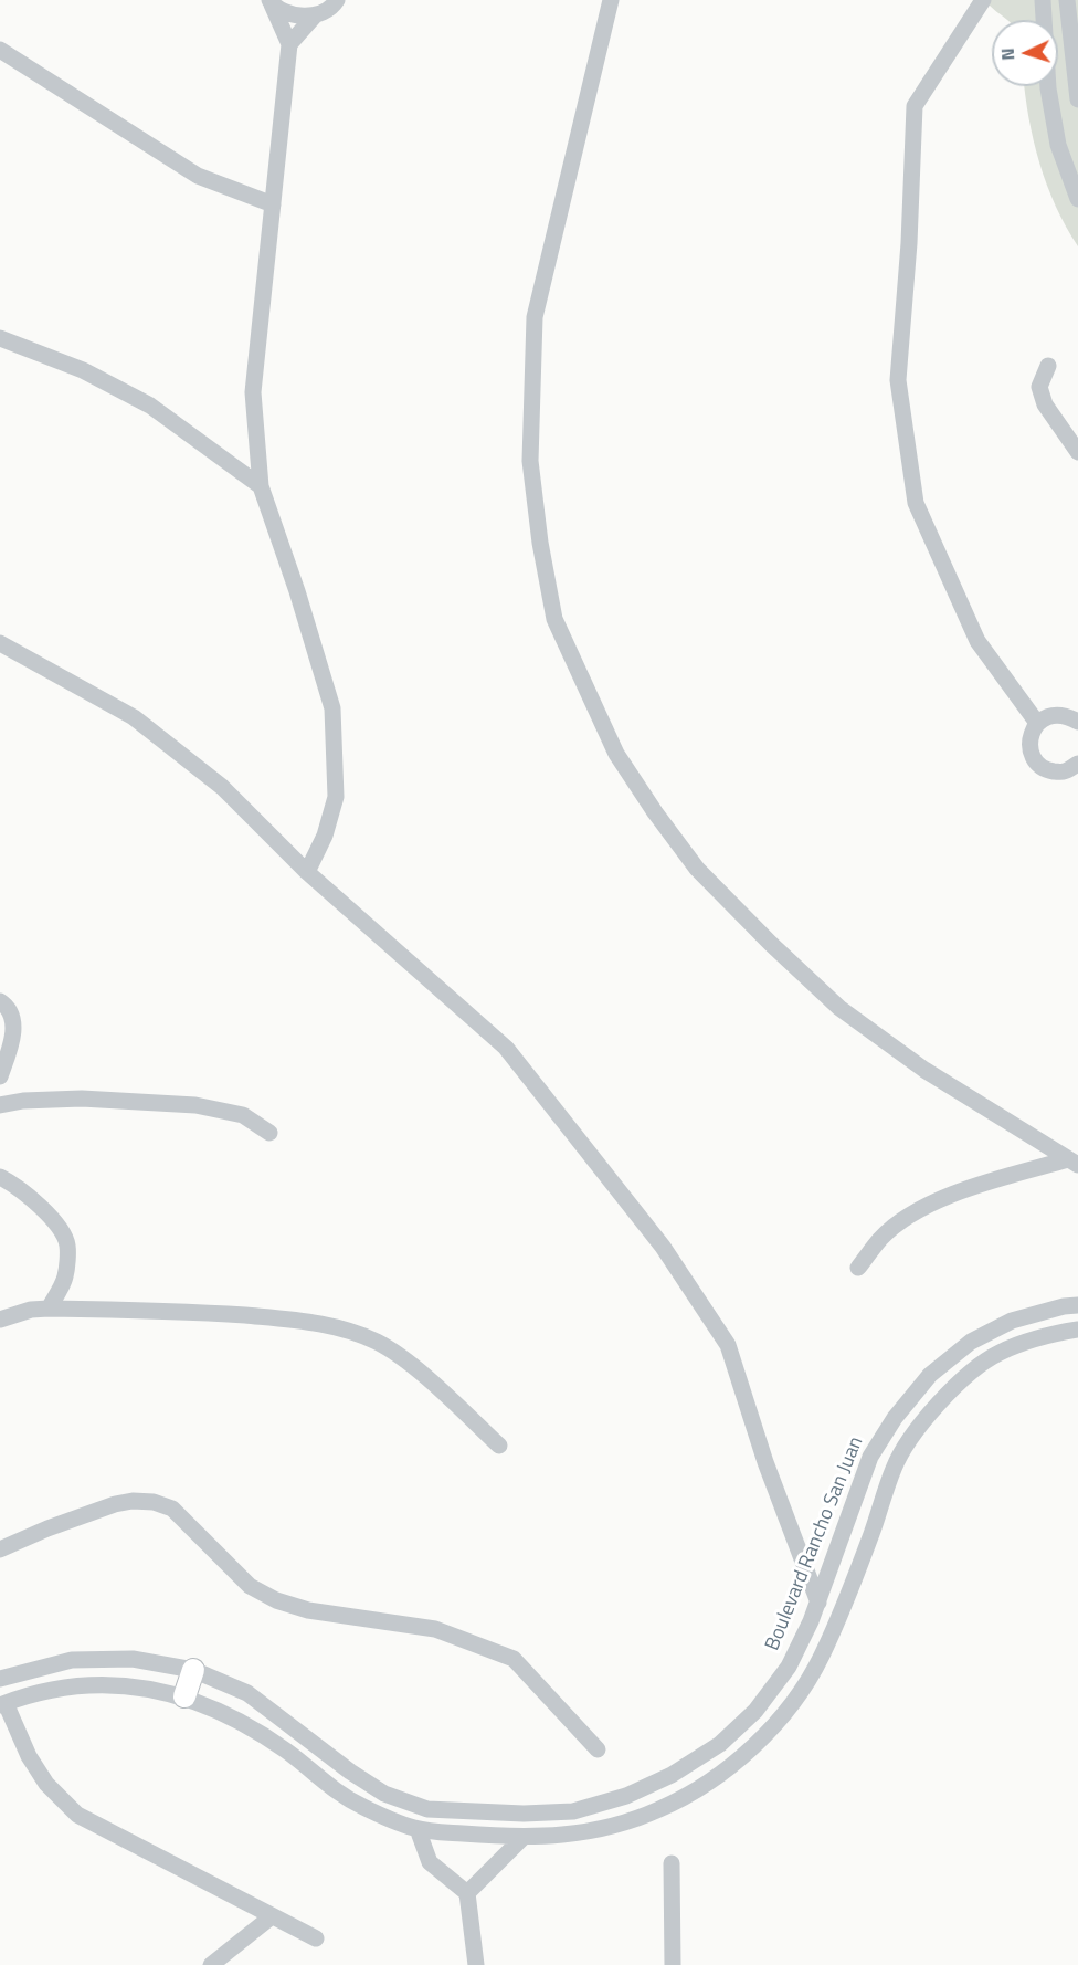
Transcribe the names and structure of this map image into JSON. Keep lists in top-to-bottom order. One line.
{"streets":{"street":["Boulevard Rancho San Juan"]},"north":"left"}
